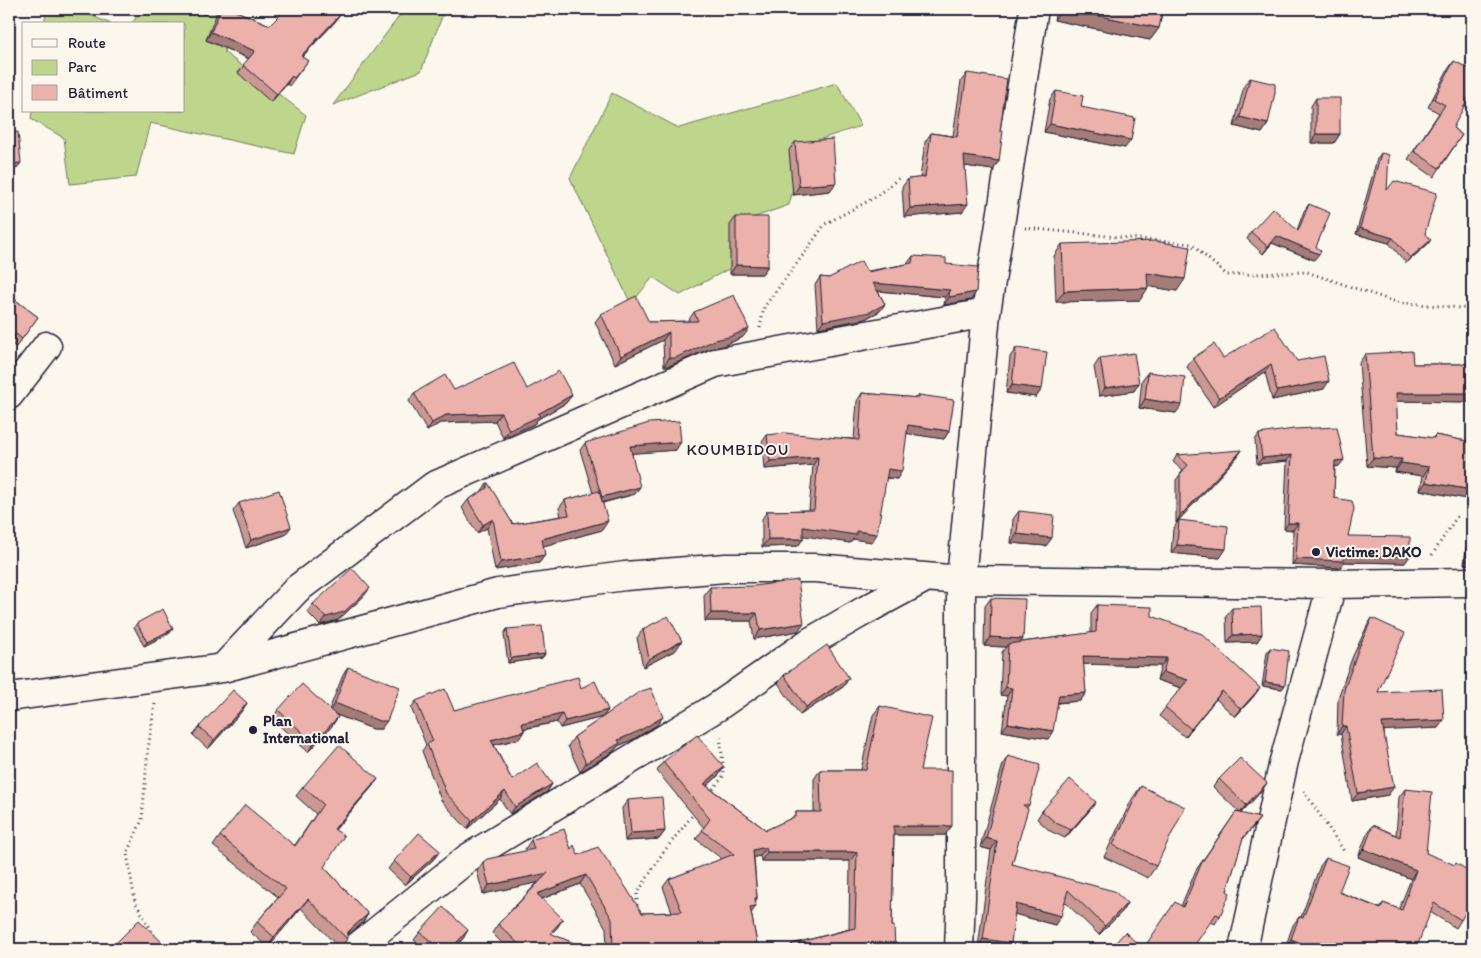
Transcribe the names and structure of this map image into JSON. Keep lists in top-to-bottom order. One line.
{"districts":["KOUMBIDOU"],"places":["Victime: DAKO","Plan International"],"legend":["Route","Parc","Bâtiment"]}
